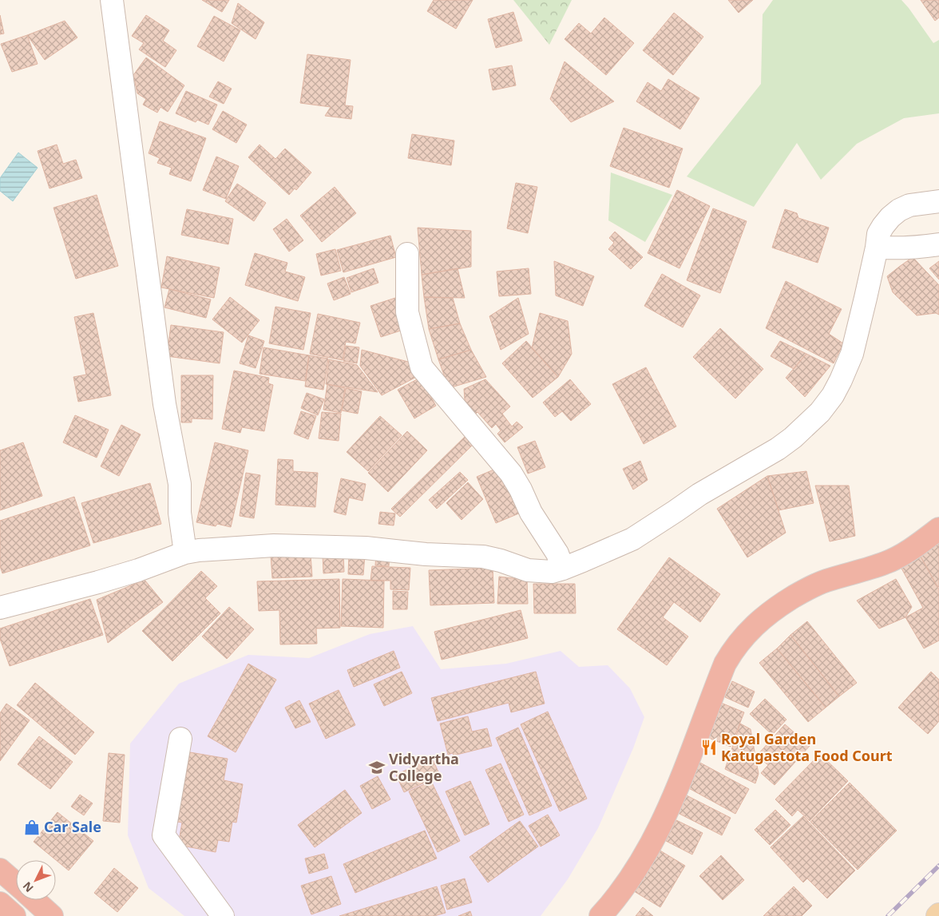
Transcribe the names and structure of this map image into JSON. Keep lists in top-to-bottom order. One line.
{"places":{"restaurant":["Royal Garden Katugastota Food Court"],"school or university":["Vidyartha College"],"shop":["Car Sale"]},"north":"bottom left"}
